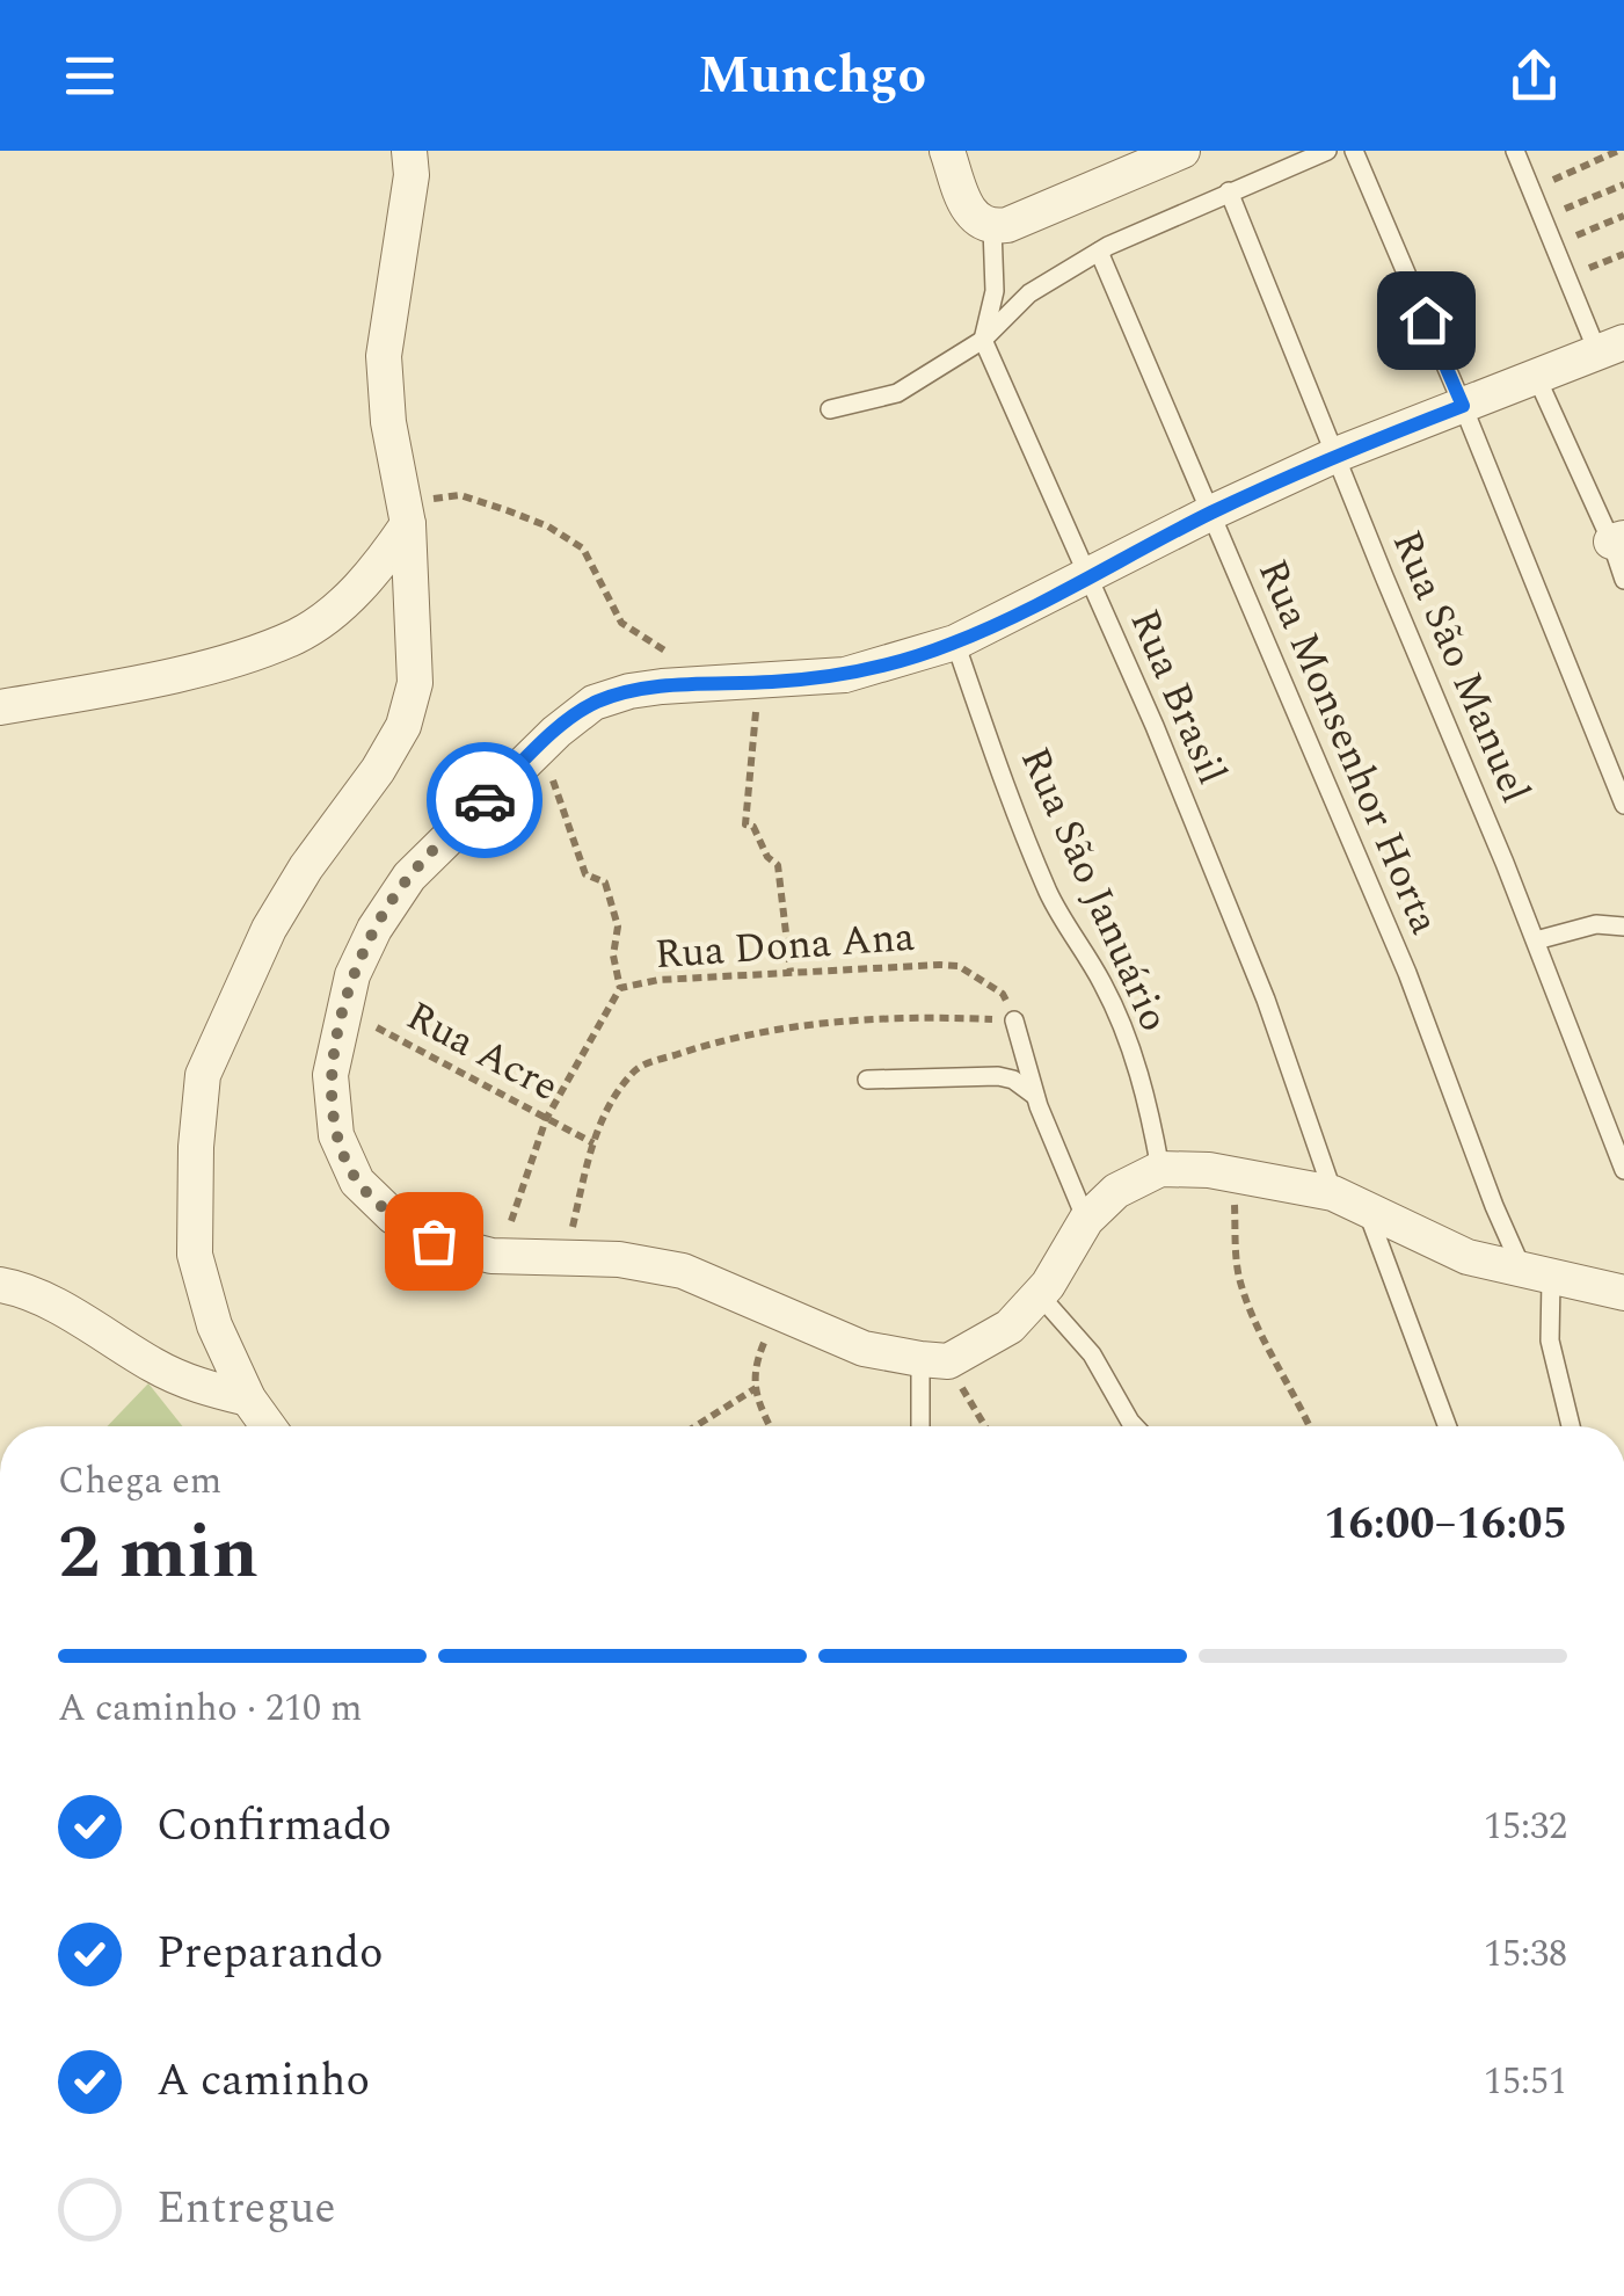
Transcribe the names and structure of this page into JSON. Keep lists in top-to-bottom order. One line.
{"streets":{"lane":["Rua São Manuel","Rua Brasil","Rua Monsenhor Horta","Rua São Januário"],"path":["Rua Dona Ana","Rua Acre"]},"crossings":[["Rua Dona Ana","Rua Acre"]],"page":{"header":"Munchgo","heading":["2 min","Chega em","16:00–16:05"],"bar":"A caminho · 210 m","list":[["Confirmado","15:32"],["Preparando","15:38"],["A caminho","15:51"],"Entregue"]}}
